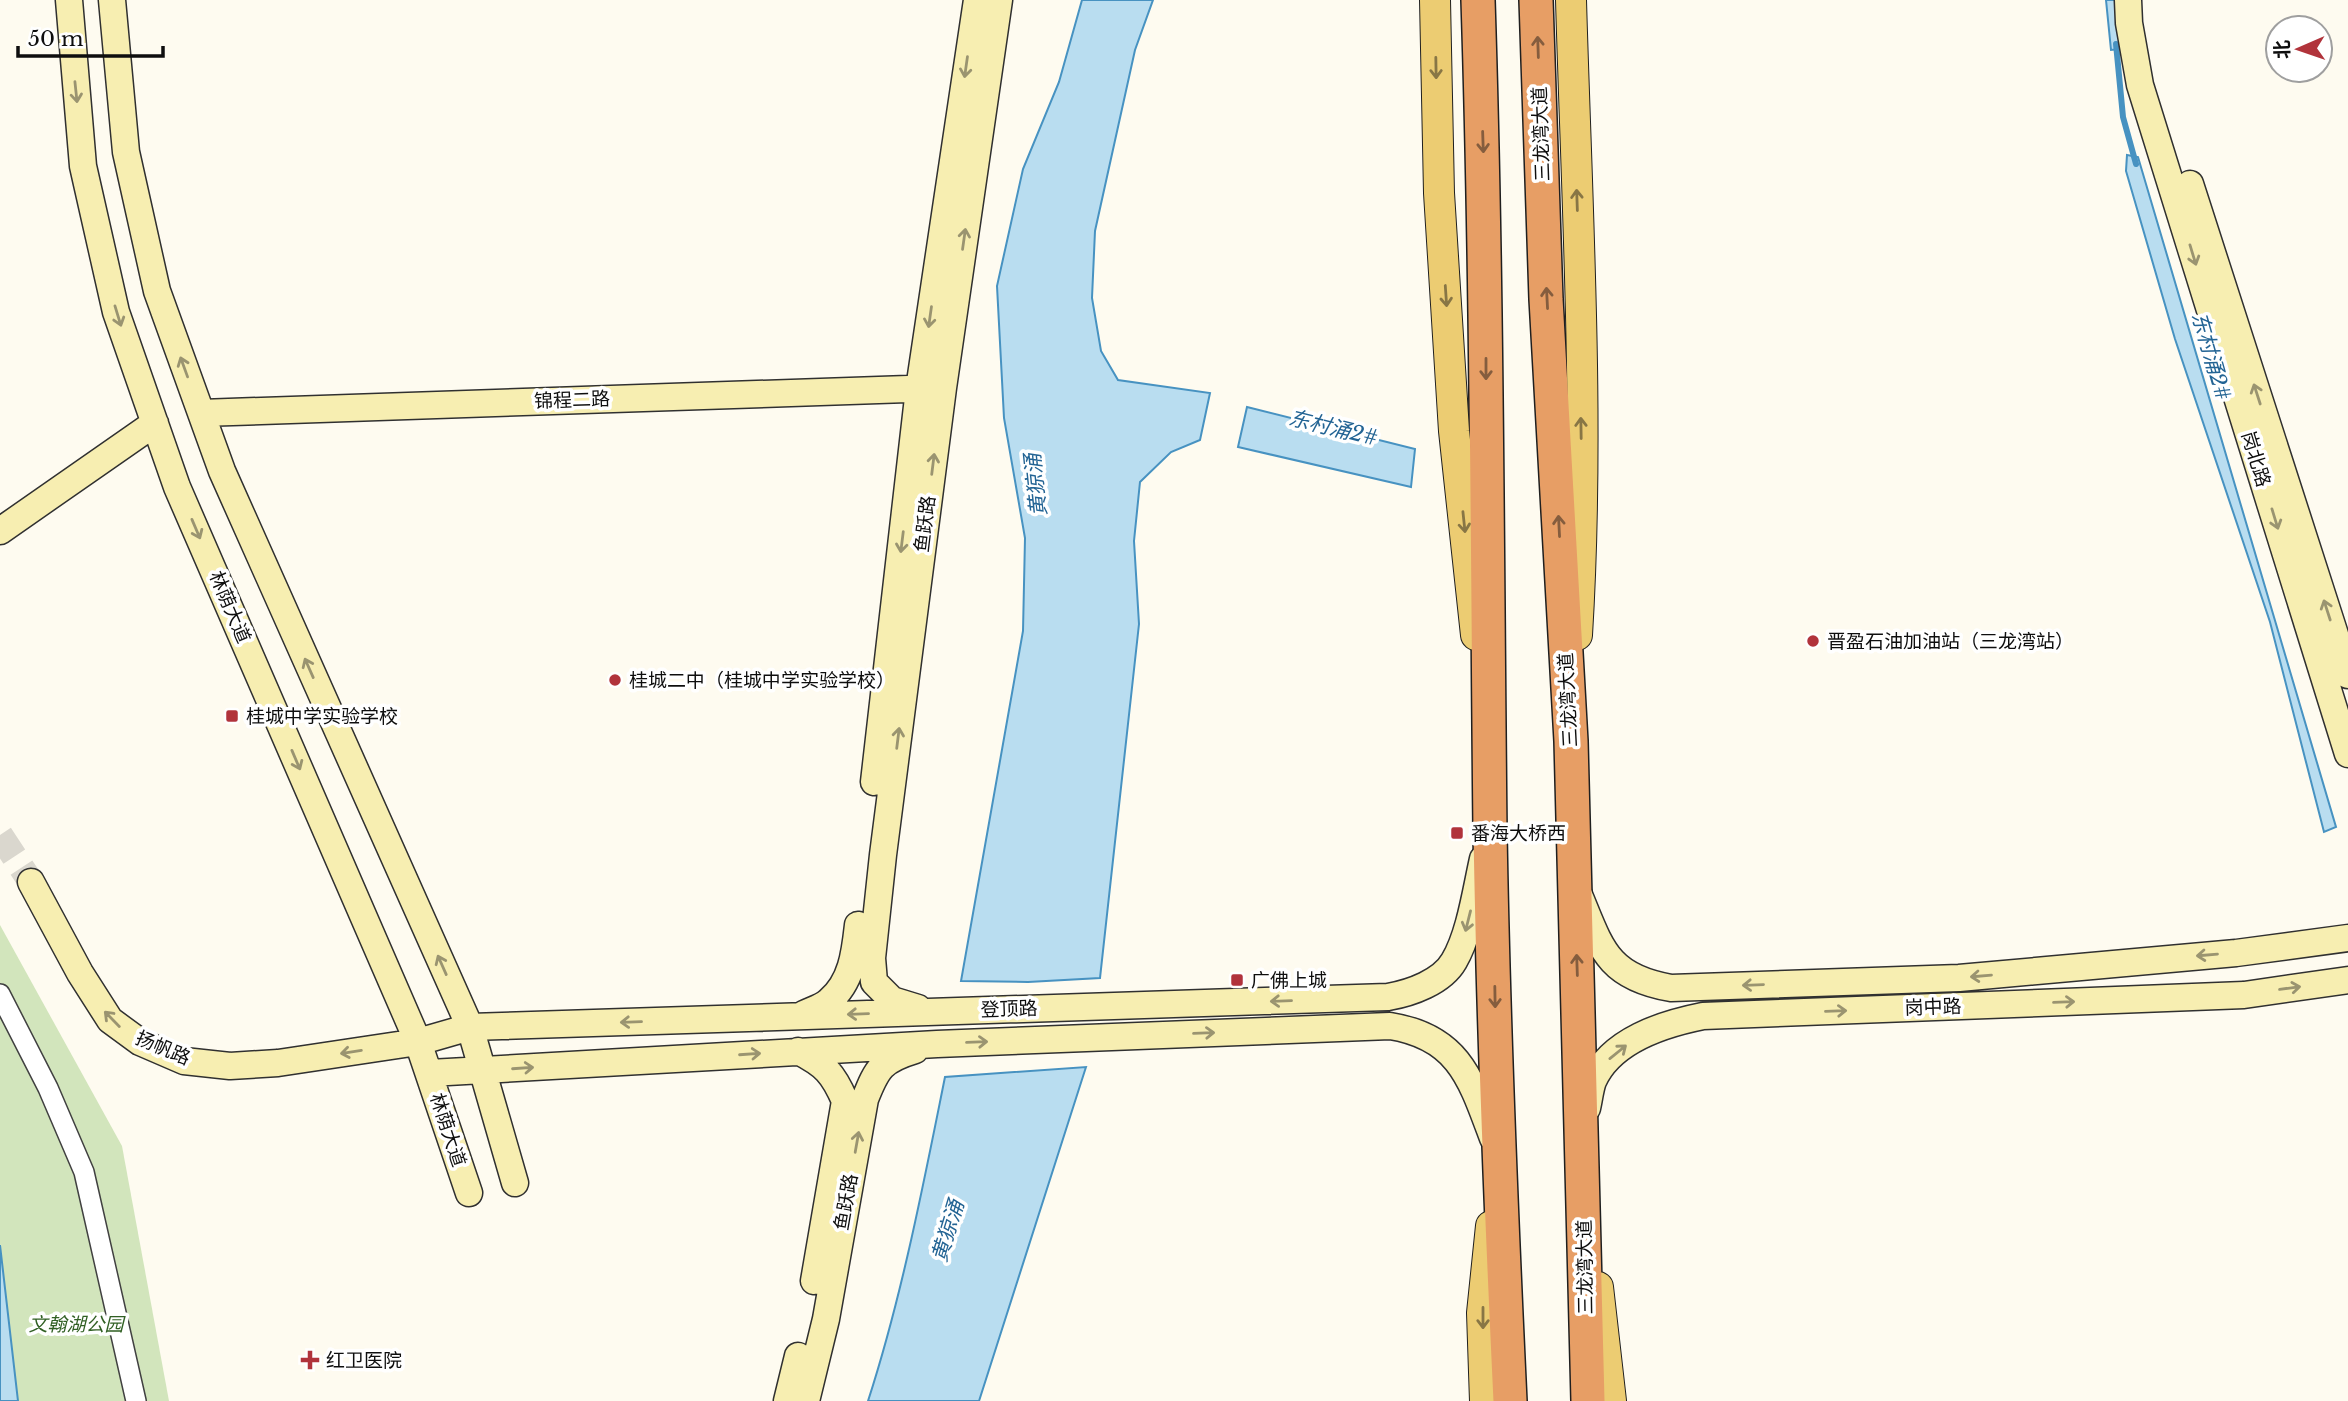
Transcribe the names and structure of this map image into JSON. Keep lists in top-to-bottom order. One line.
{"streets":{"highway":["三龙湾大道"],"street":["锦程二路","岗北路","鱼跃路","林荫大道","岗中路","登顶路","扬帆路"]},"crossings":[["三龙湾大道","岗中路"],["锦程二路","鱼跃路"],["鱼跃路","登顶路"],["林荫大道","登顶路"],["林荫大道","扬帆路"],["登顶路","扬帆路"]],"one_way":["扬帆路"],"water":["东村涌2#","黄猄涌"],"parks":["文翰湖公园"],"places":{"other":["晋盈石油加油站（三龙湾站）","桂城二中（桂城中学实验学校）"],"transit":["桂城中学实验学校","番海大桥西","广佛上城"],"health":["红卫医院"]},"scale_bar":"50 m","north":"left"}
